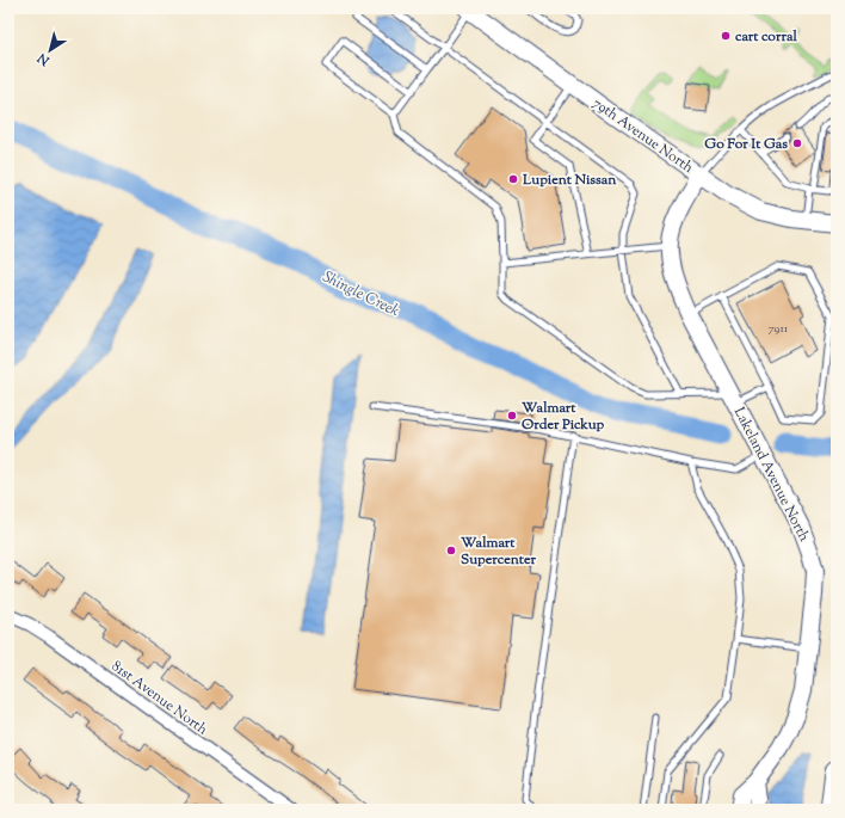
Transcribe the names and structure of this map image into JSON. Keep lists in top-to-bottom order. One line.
{"streets":{"street":["79th Avenue North","Lakeland Avenue North","81st Avenue North"]},"crossings":[["79th Avenue North","Lakeland Avenue North"]],"water":["Shingle Creek"],"places":["cart corral","Go For It Gas","Lupient Nissan","Walmart Order Pickup","Walmart Supercenter"],"house_numbers":["7911"],"north":"bottom left"}
